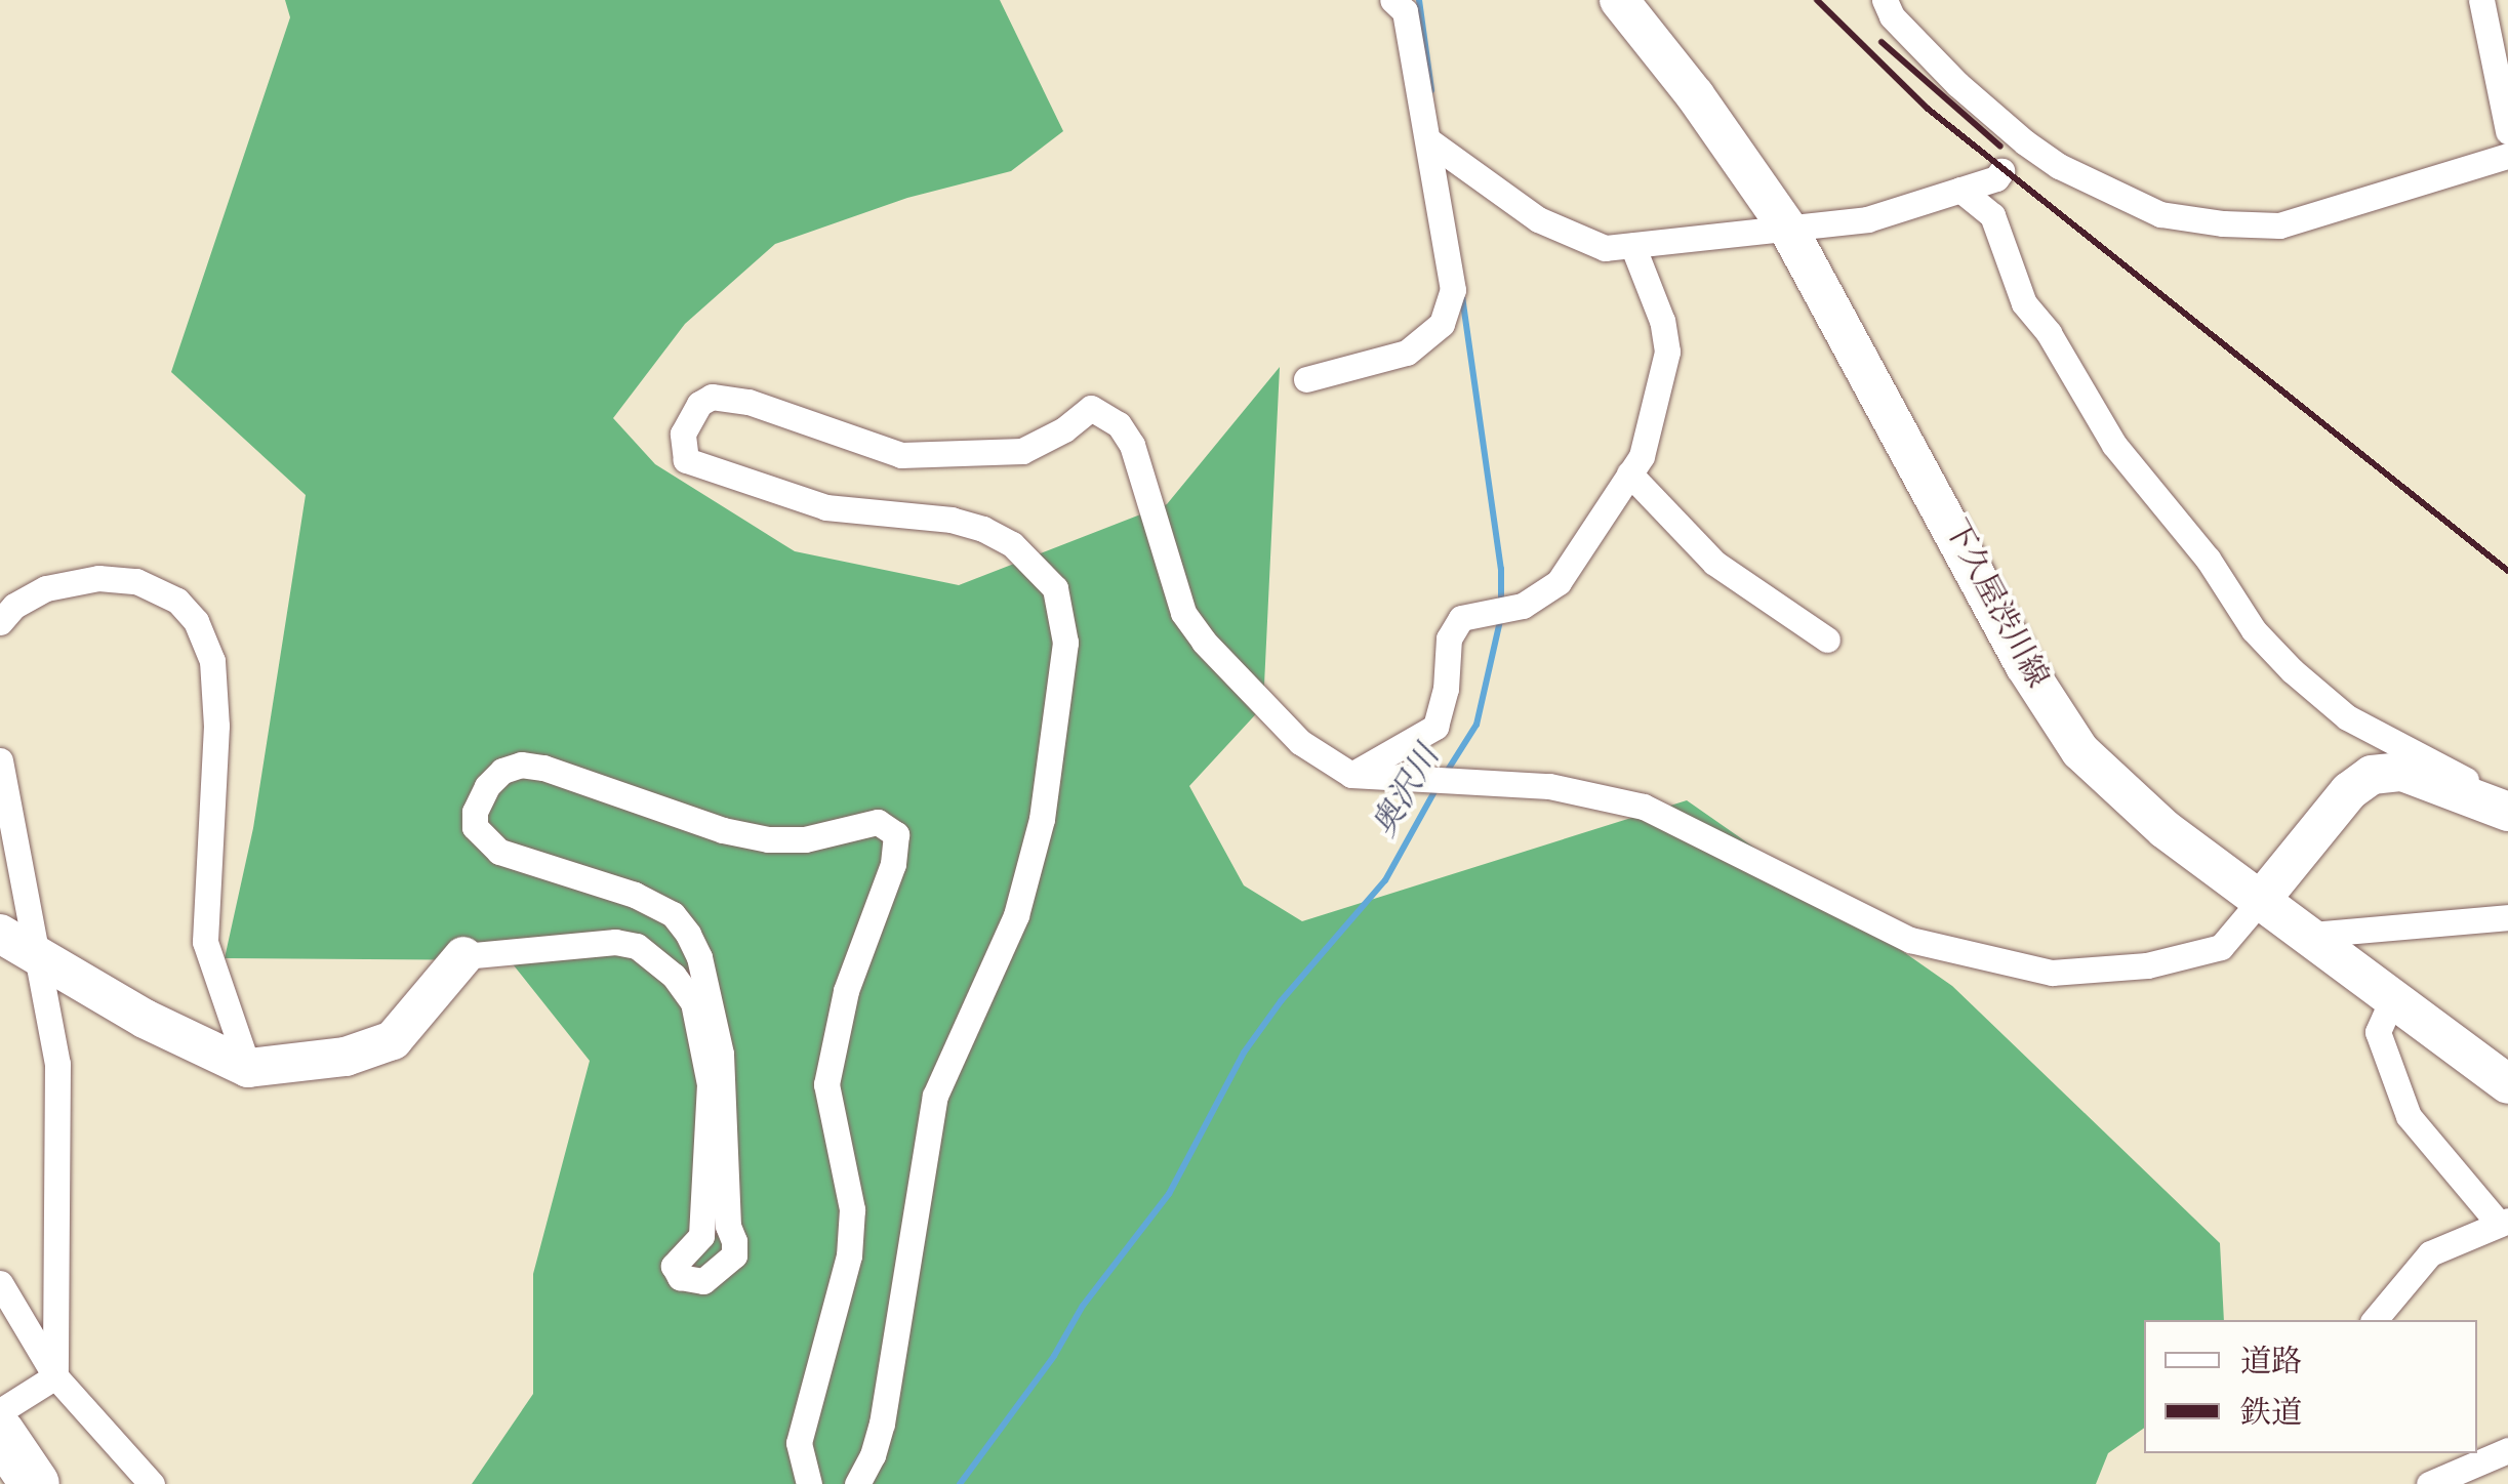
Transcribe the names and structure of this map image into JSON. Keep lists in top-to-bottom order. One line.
{"streets":{"main road":["下久屋渋川線"]},"water":["奥沢川"],"legend":["道路","鉄道"]}
